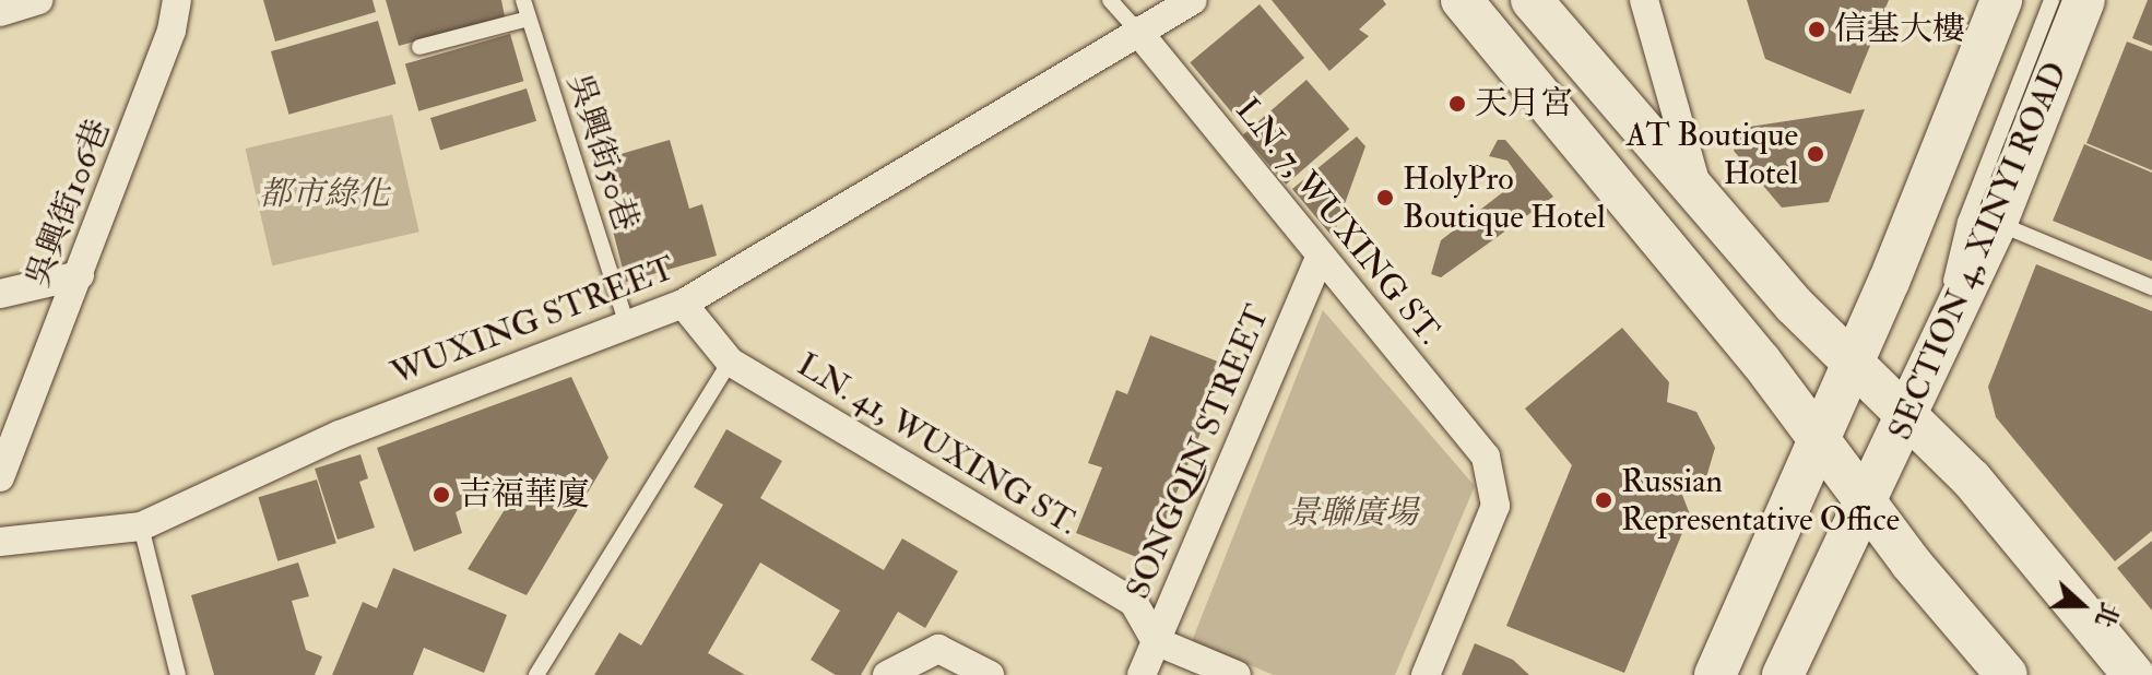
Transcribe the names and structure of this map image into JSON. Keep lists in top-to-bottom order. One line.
{"streets":{"main road":["SECTION 4, XINYI ROAD"],"street":["吳興街106巷","LN. 7, WUXING ST.","WUXING STREET","LN. 41, WUXING ST.","SONGQIN STREET"],"lane":["吳興街50巷"]},"crossings":[["吳興街50巷","WUXING STREET"],["LN. 7, WUXING ST.","WUXING STREET"],["LN. 7, WUXING ST.","SONGQIN STREET"],["WUXING STREET","LN. 41, WUXING ST."],["LN. 41, WUXING ST.","SONGQIN STREET"]],"parks":["都市綠化","景聯廣場"],"places":["信基大樓","天月宮","AT Boutique Hotel","HolyPro Boutique Hotel","吉福華廈","Russian Representative Office"],"north":"right"}
